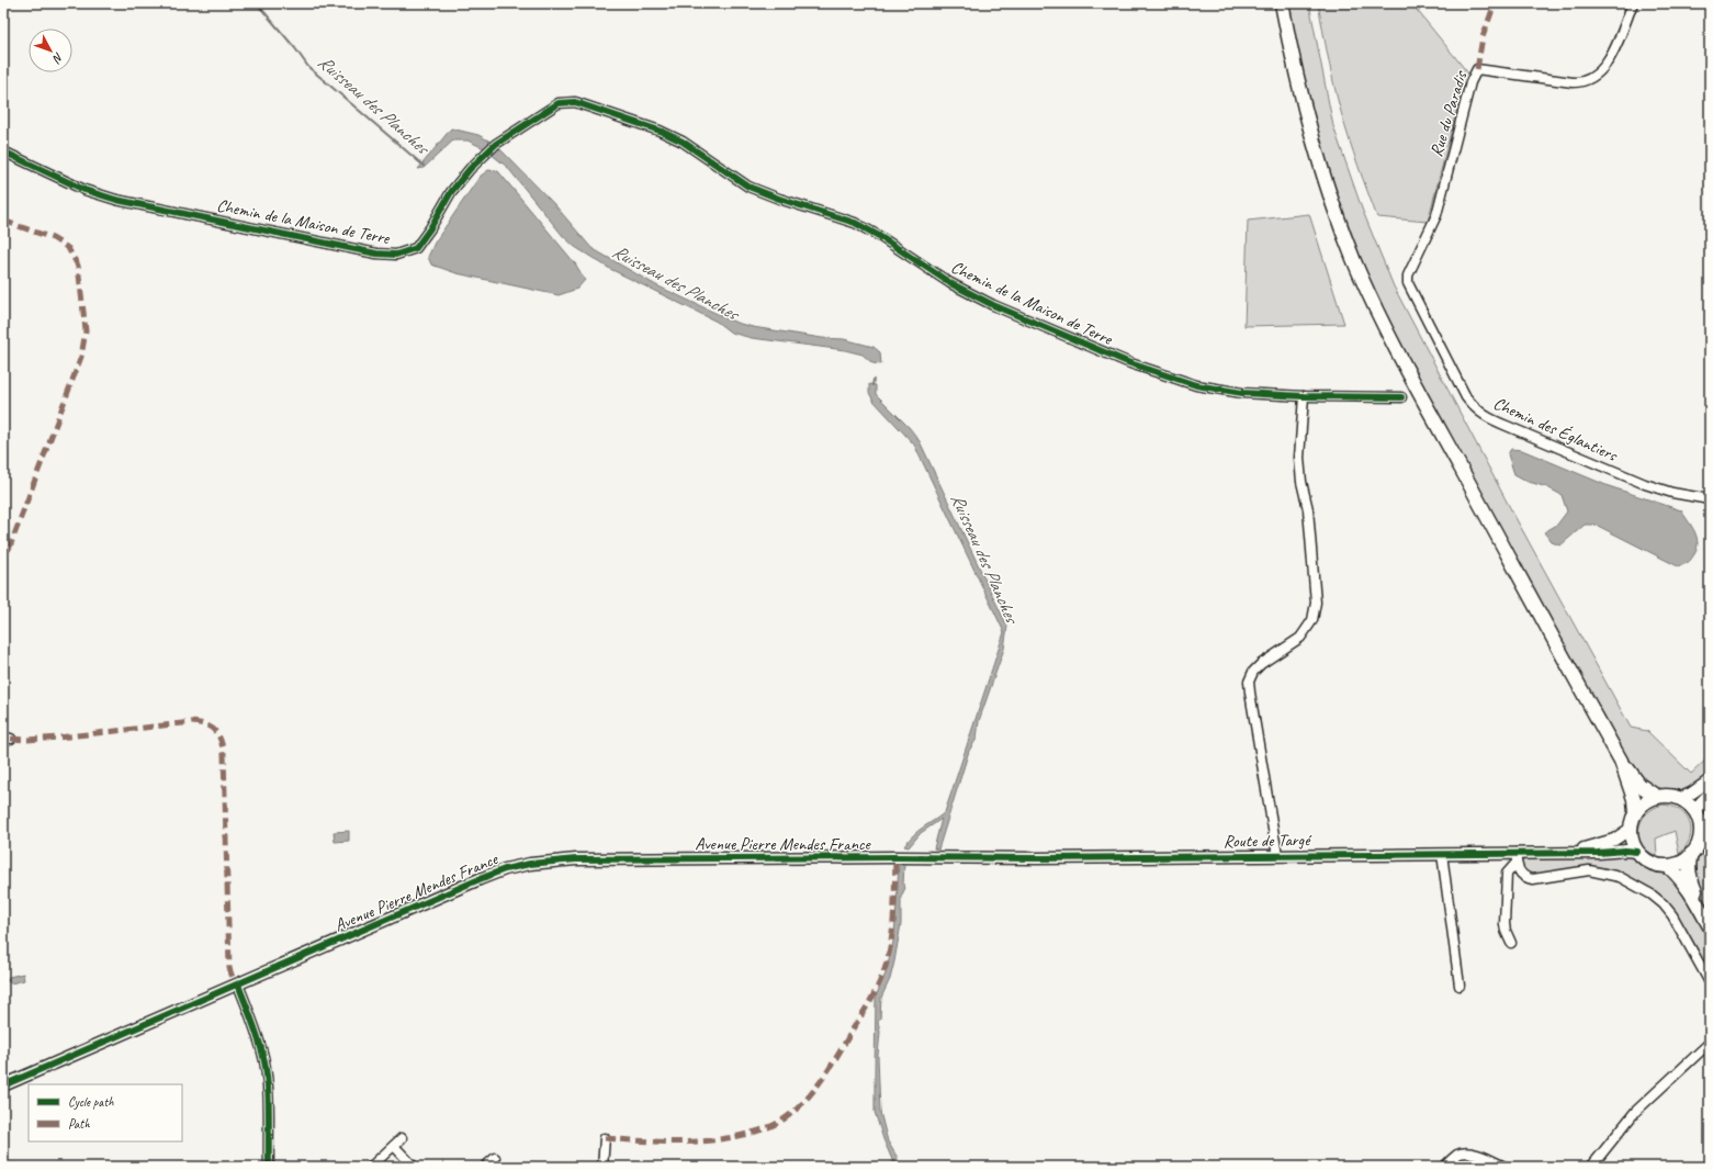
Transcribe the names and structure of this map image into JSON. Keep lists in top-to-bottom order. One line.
{"streets":{"street":["Rue du Paradis","Chemin de la Maison de Terre","Chemin des Églantiers","Route de Targé","Avenue Pierre Mendes France"]},"crossings":[["Rue du Paradis","Chemin des Églantiers"],["Route de Targé","Avenue Pierre Mendes France"]],"water":["Ruisseau des Planches"],"legend":["Cycle path","Path"],"north":"bottom right"}
